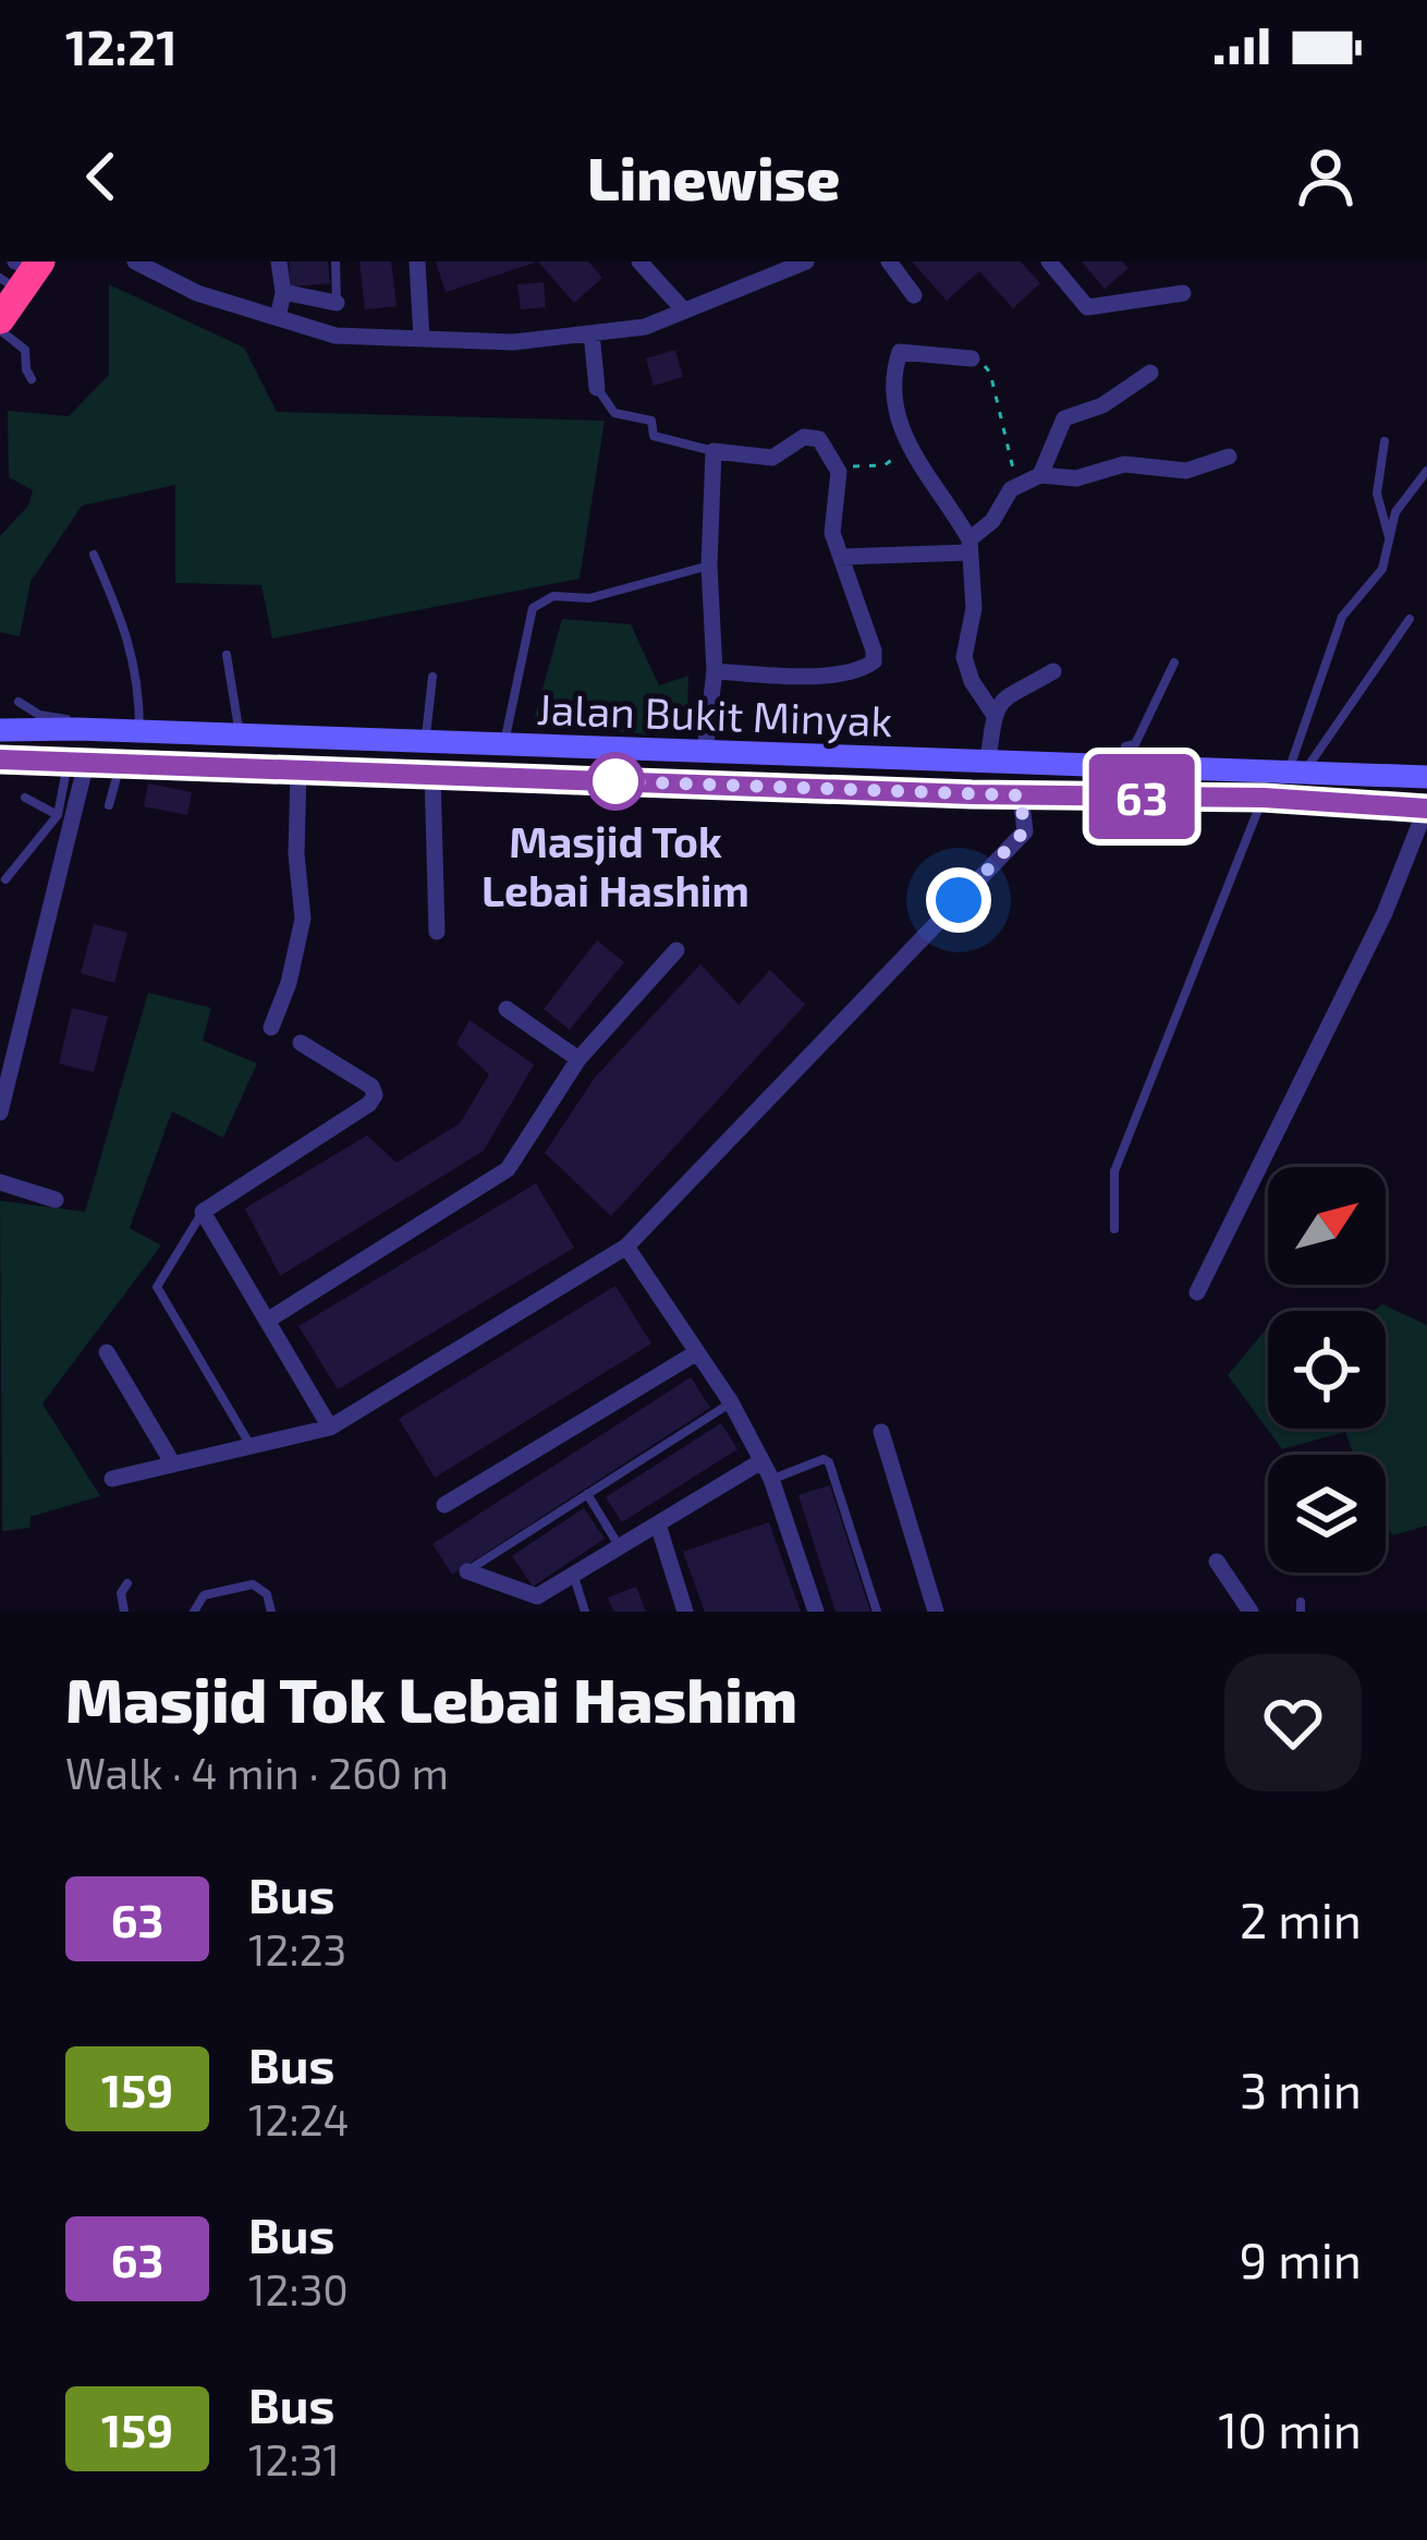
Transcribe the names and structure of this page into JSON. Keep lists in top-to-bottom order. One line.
{"streets":{"main road":["Jalan Bukit Minyak"]},"places":["Masjid Tok Lebai Hashim"],"lines":["bus line 63"],"north":"top right","page":{"status":"12:21","header":"Linewise","on_map":"63","heading":["Masjid Tok Lebai Hashim","Walk · 4 min · 260 m"],"list":[{"mark":"63","name":"Bus","note":"12:23","value":"2 min"},{"mark":"159","name":"Bus","note":"12:24","value":"3 min"},{"mark":"63","name":"Bus","note":"12:30","value":"9 min"},{"mark":"159","name":"Bus","note":"12:31","value":"10 min"}]}}
